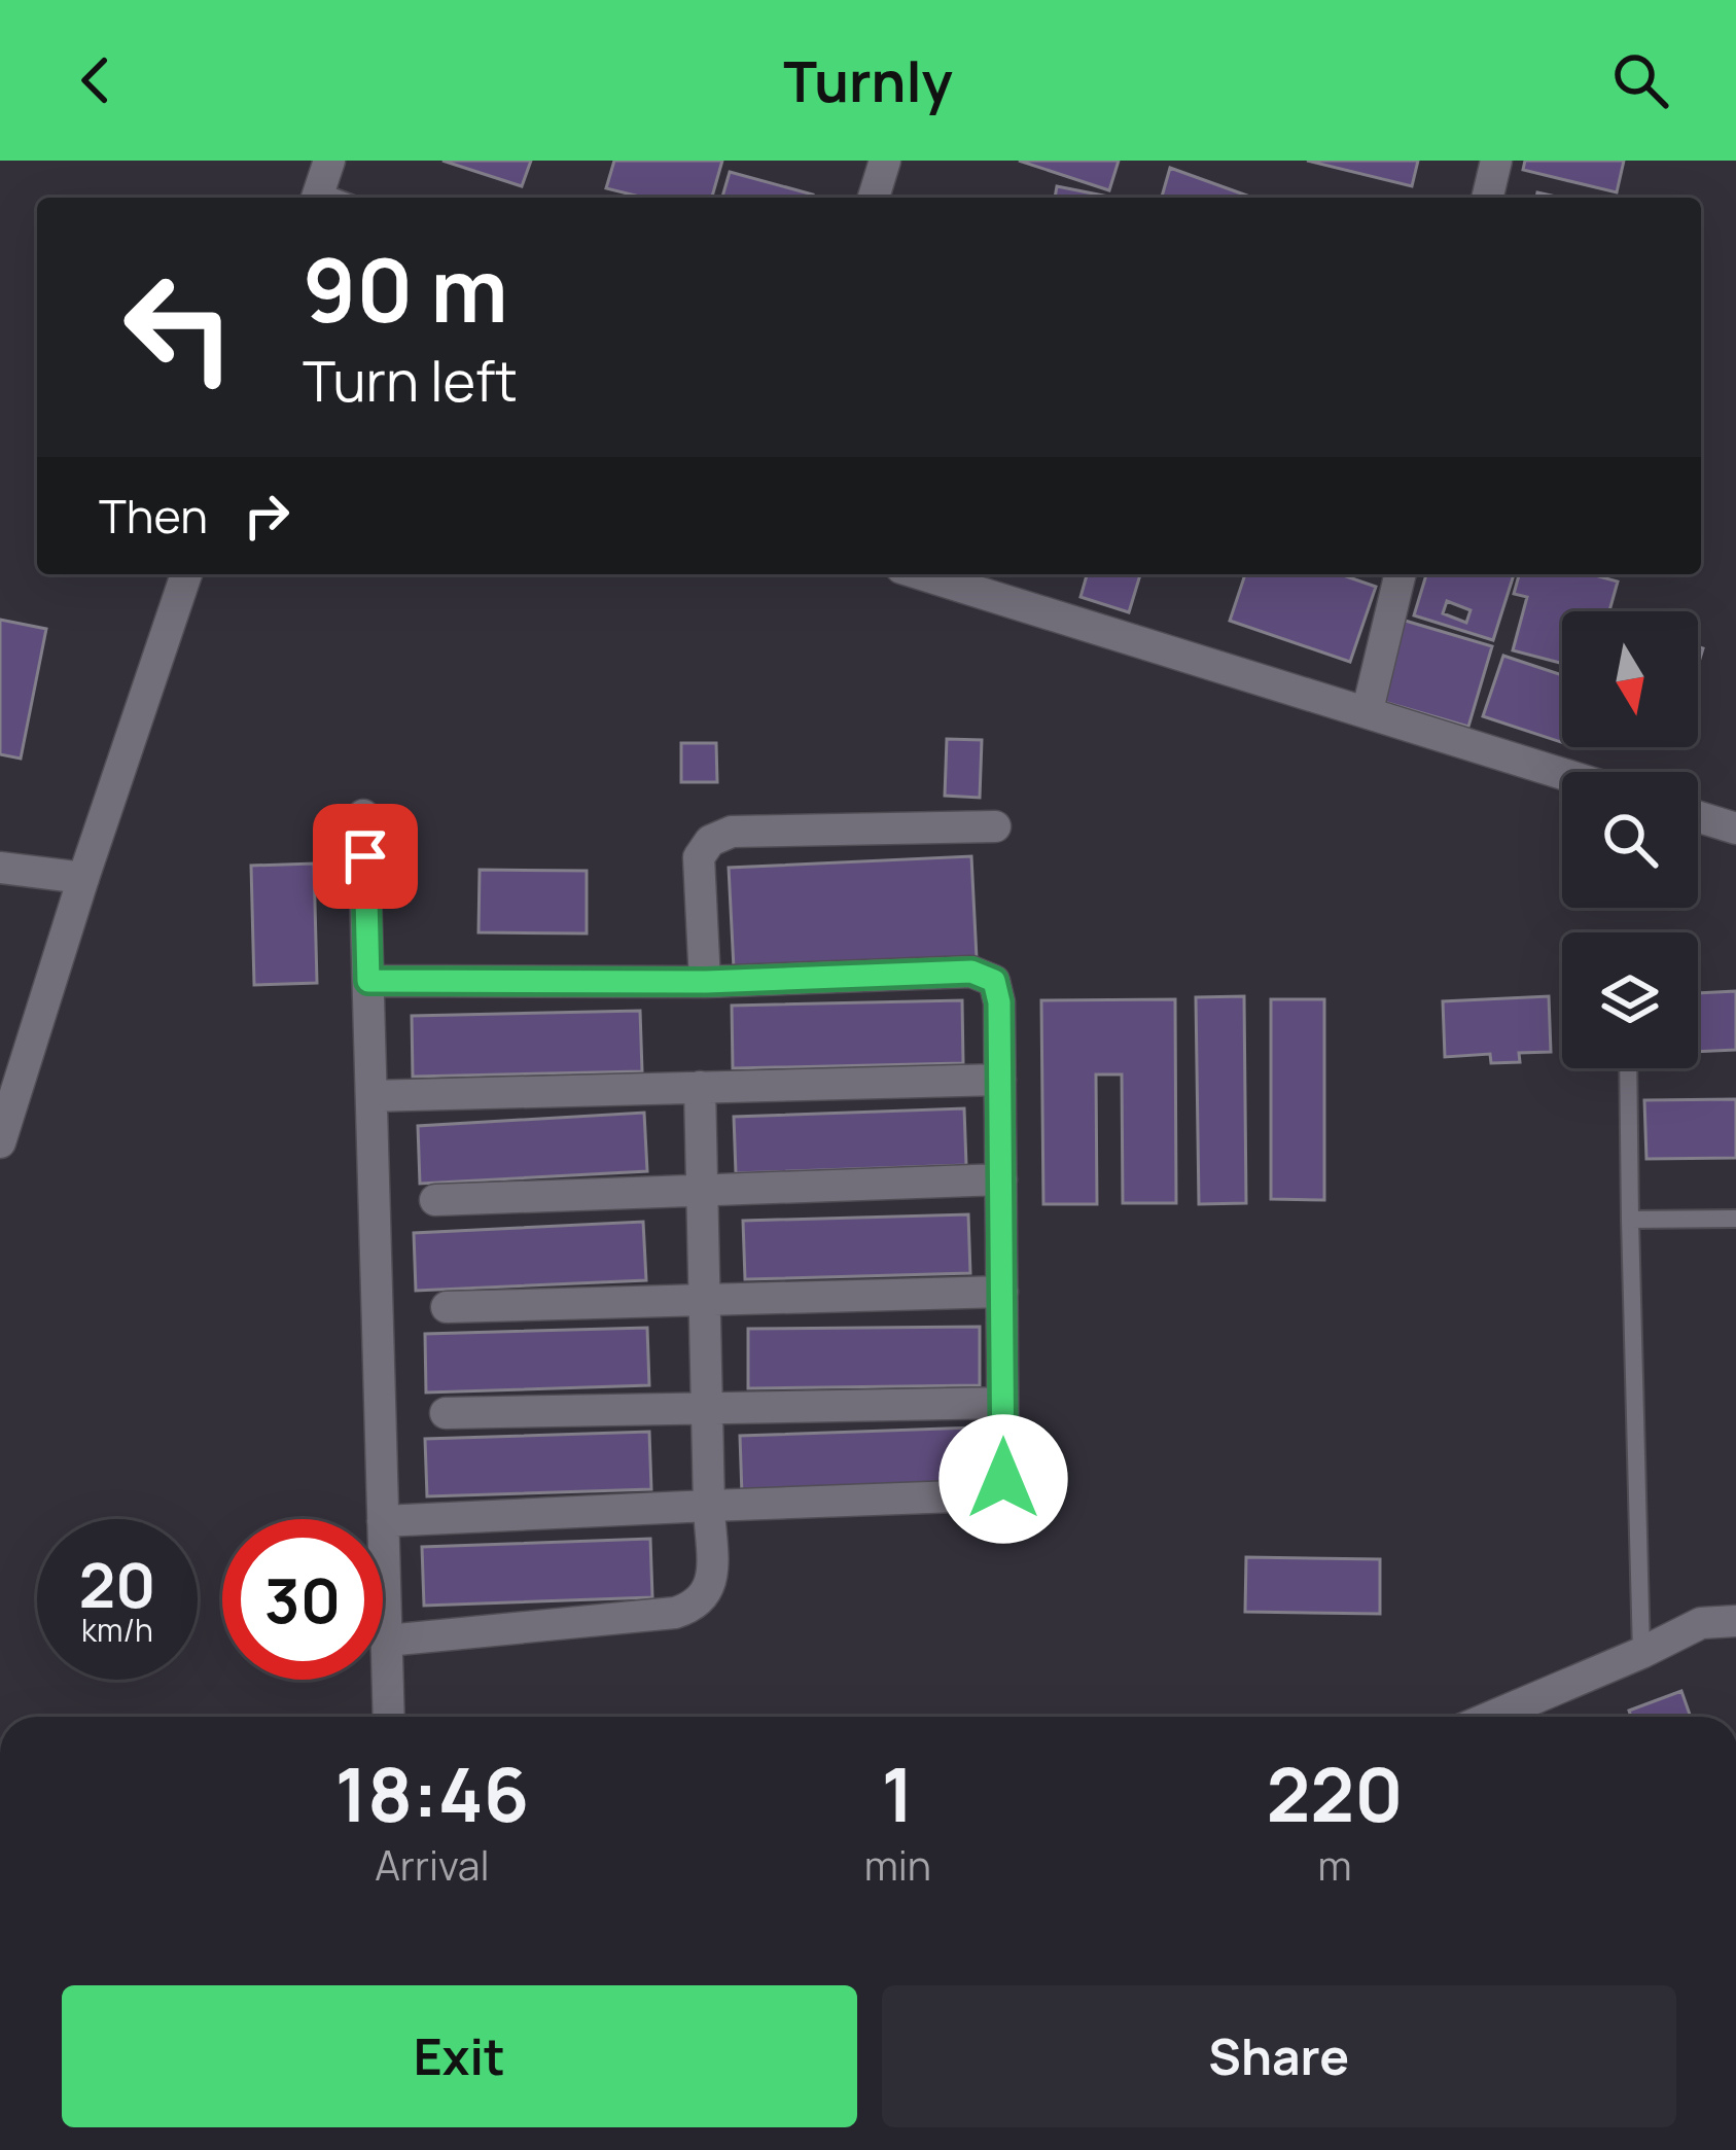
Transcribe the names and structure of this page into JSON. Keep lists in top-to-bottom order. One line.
{"north":"bottom","page":{"header":"Turnly","turn":["90 m","Turn left"],"then":"Then","speed":"20 km/h","limit":"30","eta":["18:46","Arrival","1","min","220","m"],"buttons":["Exit","Share"]}}
